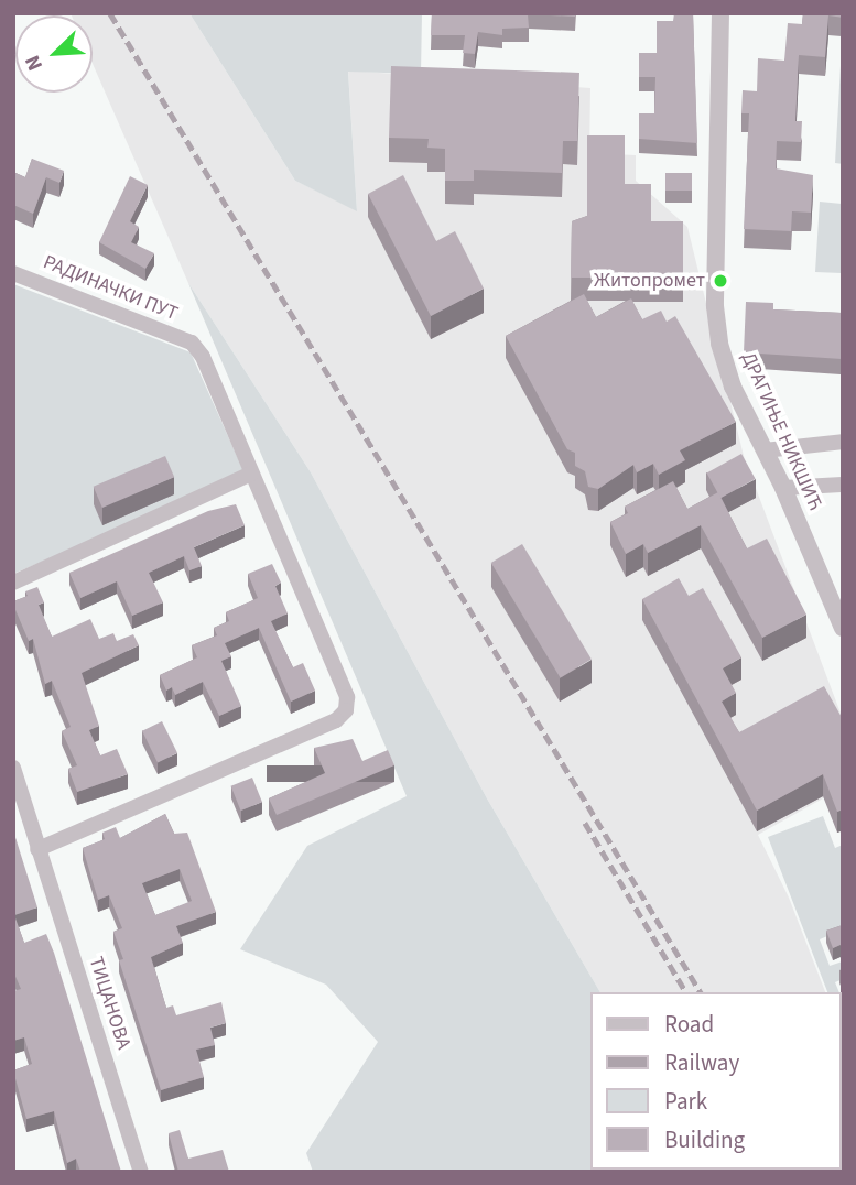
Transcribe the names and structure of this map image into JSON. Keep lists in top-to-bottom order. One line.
{"streets":{"street":["РАДИНАЧКИ ПУТ","ДРАГИЊЕ НИКШИЋ","ТИЦАНОВА"]},"places":["Житопромет"],"legend":["Road","Railway","Park","Building"],"north":"bottom left"}
